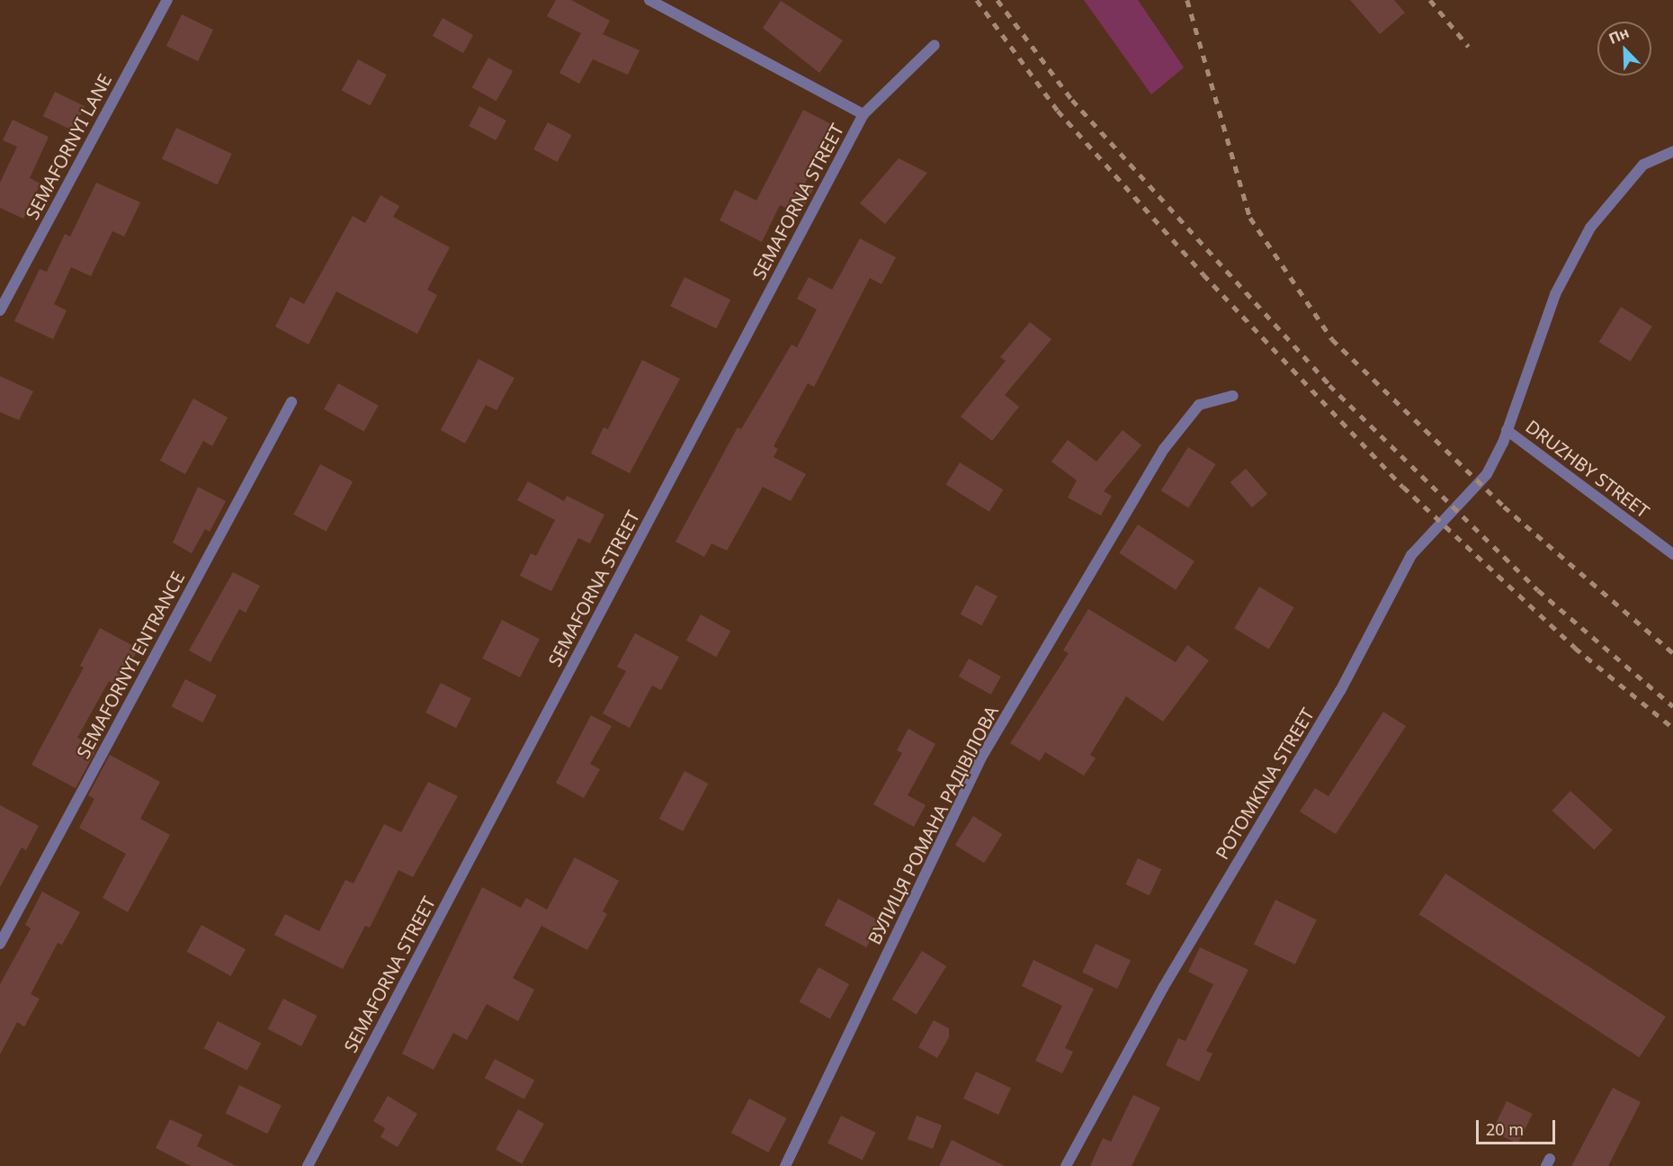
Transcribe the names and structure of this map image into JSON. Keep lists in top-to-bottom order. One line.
{"streets":{"street":["SEMAFORNYI LANE","SEMAFORNA STREET","DRUZHBY STREET","SEMAFORNYI ENTRANCE","POTOMKINA STREET","ВУЛИЦЯ РОМАНА РАДІВІЛОВА"]},"crossings":[["DRUZHBY STREET","POTOMKINA STREET"]],"scale_bar":"20 m","north":"top left"}
